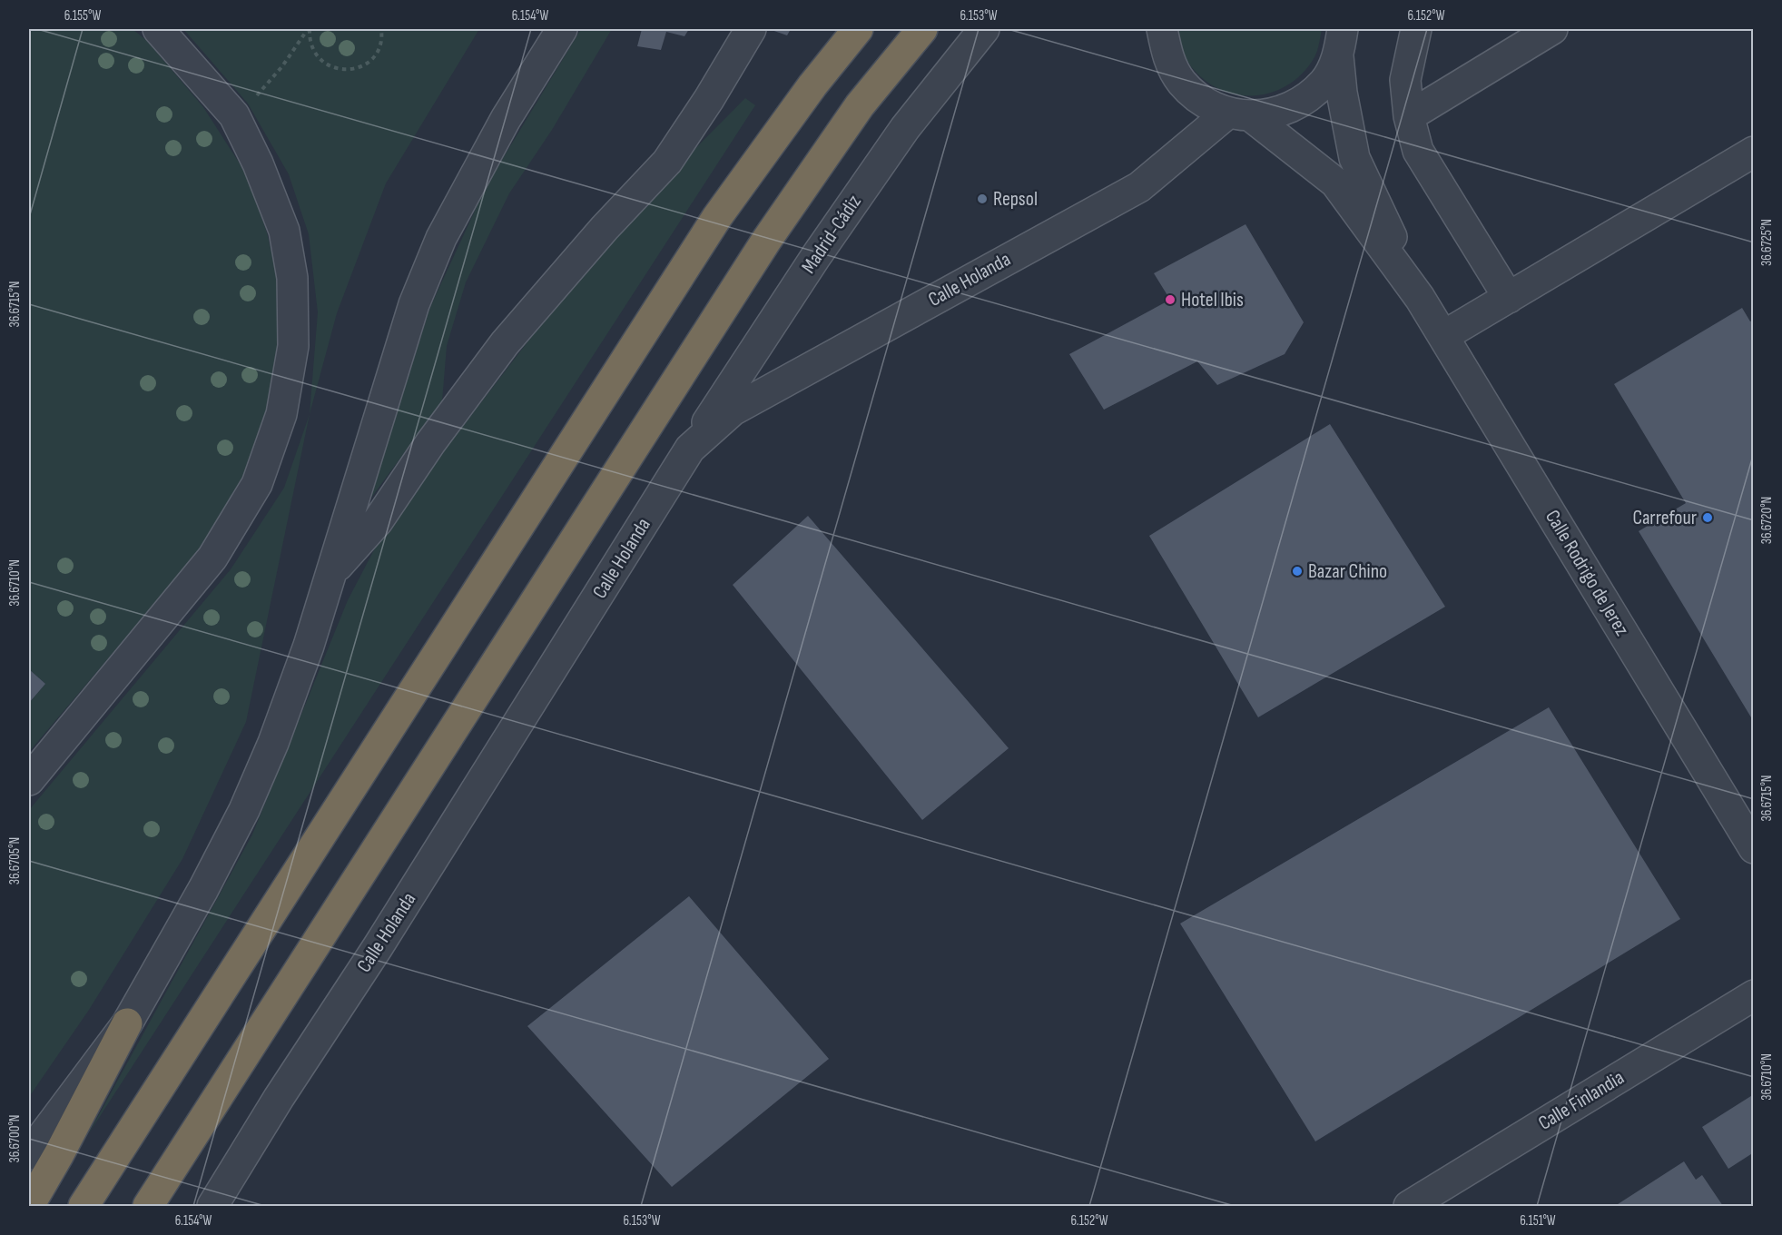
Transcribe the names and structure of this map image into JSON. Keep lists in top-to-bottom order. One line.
{"streets":{"street":["Madrid-Cádiz","Calle Holanda","Calle Rodrigo de Jerez","Calle Finlandia"]},"crossings":[["Madrid-Cádiz","Calle Holanda"],["Calle Holanda","Calle Rodrigo de Jerez"]],"places":["Repsol","Hotel Ibis","Carrefour","Bazar Chino"],"coordinates":["6.155°W","6.154°W","6.153°W","6.152°W","36.6725°N","36.6715°N","36.6720°N","36.6710°N","36.6705°N","36.6700°N","6.151°W"]}
